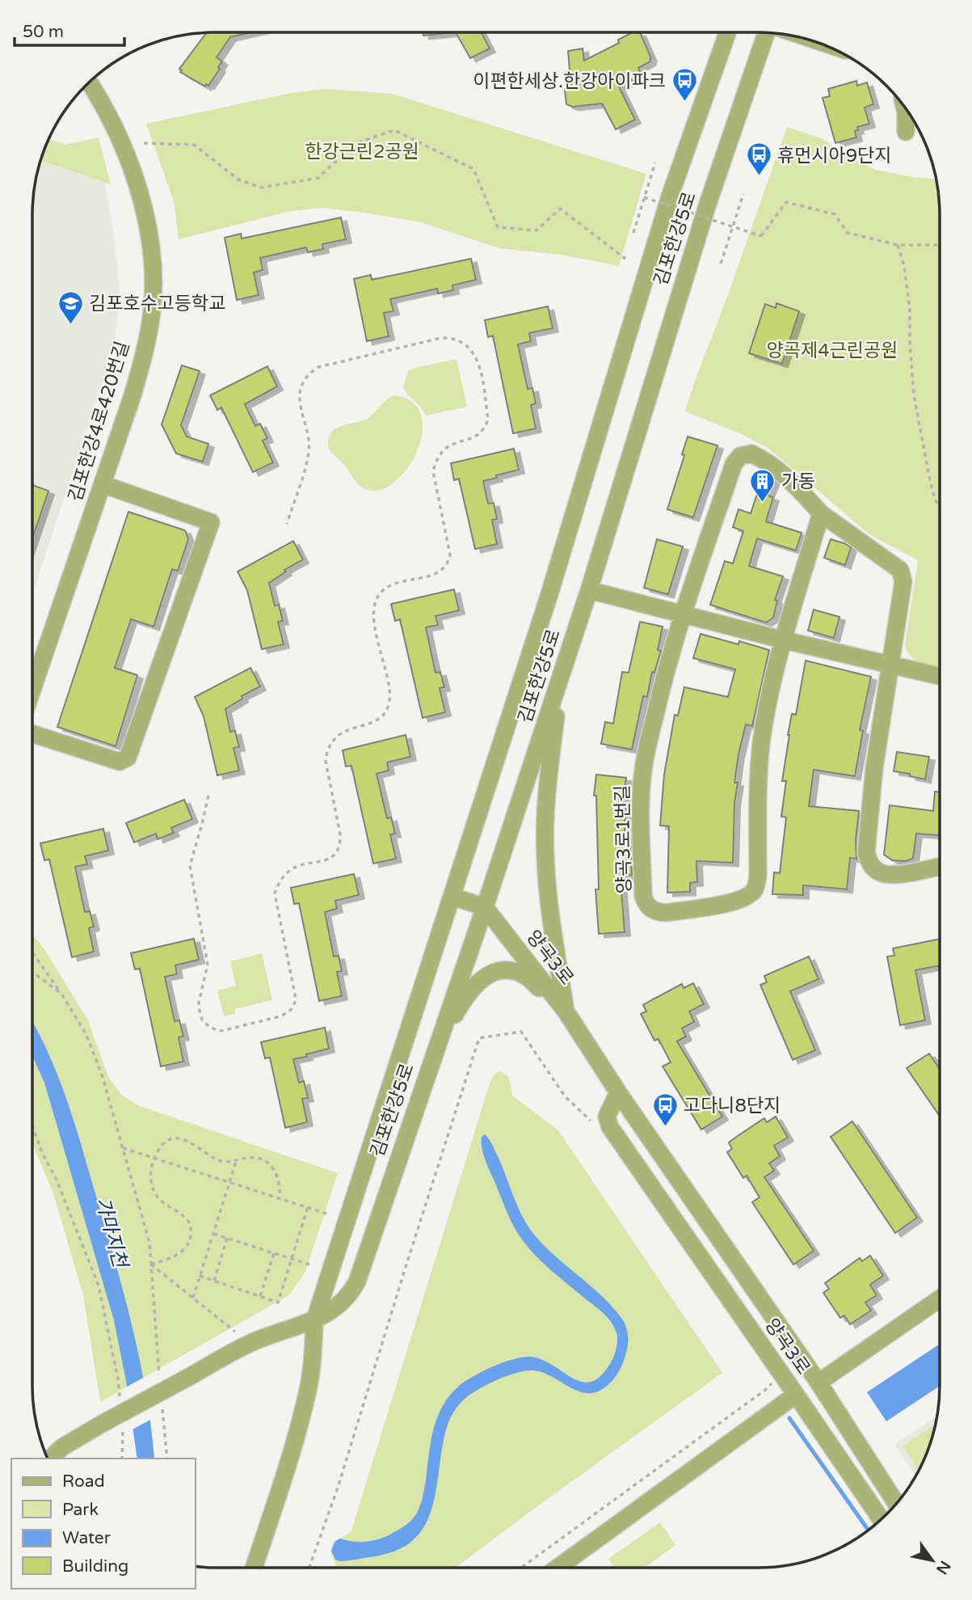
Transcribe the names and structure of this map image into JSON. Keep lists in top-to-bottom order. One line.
{"streets":{"street":["김포한강5로","김포한강4로420번길","양곡3로1번길","양곡3로"]},"crossings":[["김포한강5로","양곡3로"]],"water":["가마지천"],"parks":["한강근린2공원","양곡제4근린공원"],"places":{"bus stop":["이편한세상.한강아이파크","휴먼시아9단지","고다니8단지"],"school or university":["김포호수고등학교"],"building":["가동"]},"legend":["Road","Park","Water","Building"],"scale_bar":"50 m","north":"bottom right"}
